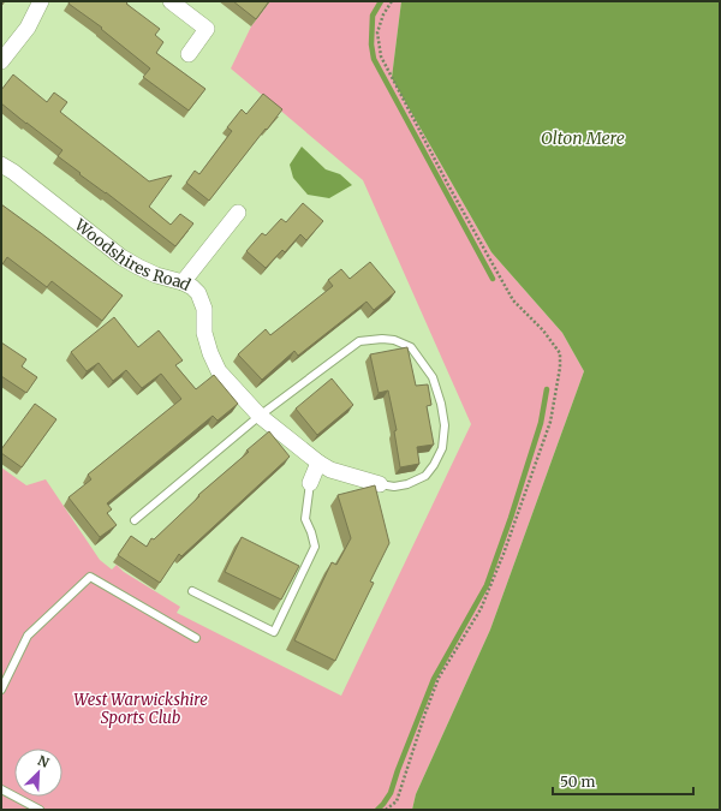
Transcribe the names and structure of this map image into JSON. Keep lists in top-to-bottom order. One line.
{"streets":{"street":["Woodshires Road"]},"water":["Olton Mere"],"parks":["West Warwickshire Sports Club"],"scale_bar":"50 m","north":"top right"}
